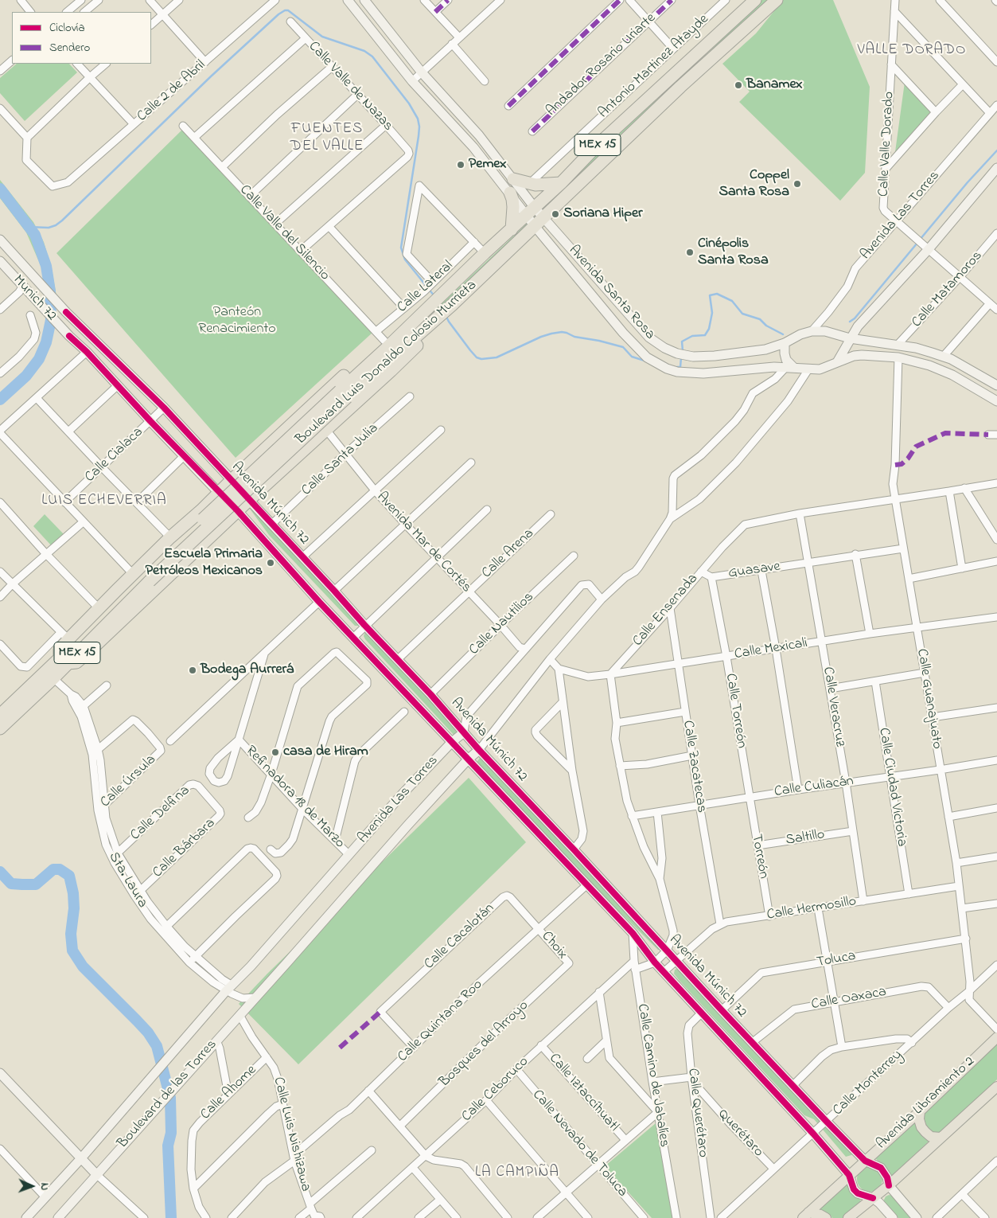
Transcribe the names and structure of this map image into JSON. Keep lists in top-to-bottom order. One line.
{"streets":{"highway":["MEX 15","Boulevard Luis Donaldo Colosio Murrieta","Avenida Múnich 72"],"main road":["Avenida Las Torres","Avenida Santa Rosa","Munich 72","Boulevard de las Torres","Avenida Libramiento 2"],"street":["Andador Rosario Uriarte","Antonio Martinez Atayde","Calle Valle de Nazas","Calle 2 de Abril","Calle Valle Dorado","Calle Valle del Silencio","Calle Lateral","Calle Matamoros","Calle Cialaca","Calle Santa Julia","Avenida Mar de Cortés","Calle Arena","Guasave","Calle Ensenada","Calle Nautilios","Calle Mexicali","Calle Guanajuato","Calle Veracruz","Calle Torreón","Calle Zacatecas","Calle Úrsula","Calle Culiacán","Calle Ciudad Victoria","Refinadora 18 de Marzo","Calle Delfina","Saltillo","Calle Bárbara","Torreón","Sta. Laura","Calle Hermosillo","Calle Cacalotán","Choix","Toluca","Calle Oaxaca","Calle Quintana Roo","Bosques del Arroyo","Calle Camino de Jabalíes","Calle Monterrey","Calle Ceboruco","Calle Ahome","Calle Iztaccíhuatl","Calle Querétaro","Querétaro","Calle Luis Nishizawa","Calle Nevado de Toluca"]},"crossings":[["Calle Valle Dorado","Avenida Las Torres"],["Calle Valle Dorado","Calle Matamoros"],["Avenida Las Torres","Avenida Santa Rosa"],["Avenida Las Torres","Avenida Múnich 72"],["Avenida Las Torres","Refinadora 18 de Marzo"],["Avenida Las Torres","Sta. Laura"],["Avenida Las Torres","Boulevard de las Torres"],["Avenida Las Torres","Calle Luis Nishizawa"],["Calle Valle del Silencio","Calle Lateral"],["Calle Matamoros","Avenida Santa Rosa"],["Avenida Santa Rosa","Boulevard Luis Donaldo Colosio Murrieta"],["Avenida Santa Rosa","Calle Guanajuato"],["Munich 72","Avenida Múnich 72"],["Calle Cialaca","Avenida Múnich 72"],["Calle Santa Julia","Avenida Múnich 72"],["Calle Santa Julia","Avenida Mar de Cortés"],["Avenida Múnich 72","Calle Arena"],["Avenida Múnich 72","Calle Nautilios"],["Avenida Múnich 72","Calle Hermosillo"],["Avenida Múnich 72","Toluca"],["Avenida Múnich 72","Calle Oaxaca"],["Avenida Múnich 72","Calle Quintana Roo"],["Avenida Múnich 72","Calle Camino de Jabalíes"],["Avenida Múnich 72","Calle Monterrey"],["Avenida Múnich 72","Avenida Libramiento 2"],["Avenida Múnich 72","Calle Querétaro"],["Avenida Mar de Cortés","Calle Arena"],["Avenida Mar de Cortés","Calle Nautilios"],["Guasave","Calle Ensenada"],["Guasave","Calle Guanajuato"],["Guasave","Calle Veracruz"],["Guasave","Calle Torreón"],["Calle Ensenada","Calle Mexicali"],["Calle Ensenada","Calle Guanajuato"],["Calle Ensenada","Calle Veracruz"],["Calle Ensenada","Calle Zacatecas"],["Calle Mexicali","Calle Guanajuato"],["Calle Mexicali","Calle Veracruz"],["Calle Mexicali","Calle Torreón"],["Calle Mexicali","Calle Zacatecas"],["Calle Guanajuato","Calle Culiacán"],["Calle Guanajuato","Calle Hermosillo"],["Calle Guanajuato","Toluca"],["Calle Guanajuato","Calle Monterrey"],["Calle Veracruz","Calle Culiacán"],["Calle Veracruz","Saltillo"],["Calle Veracruz","Calle Hermosillo"],["Calle Torreón","Calle Culiacán"],["Calle Torreón","Torreón"],["Calle Zacatecas","Calle Culiacán"],["Calle Zacatecas","Calle Hermosillo"],["Calle Úrsula","Sta. Laura"],["Calle Culiacán","Calle Ciudad Victoria"],["Calle Culiacán","Torreón"],["Calle Ciudad Victoria","Calle Hermosillo"],["Calle Delfina","Calle Bárbara"],["Calle Delfina","Sta. Laura"],["Saltillo","Torreón"],["Calle Bárbara","Sta. Laura"],["Torreón","Calle Hermosillo"],["Calle Cacalotán","Choix"],["Calle Cacalotán","Calle Quintana Roo"],["Choix","Calle Quintana Roo"],["Choix","Bosques del Arroyo"],["Calle Oaxaca","Calle Monterrey"],["Calle Quintana Roo","Calle Luis Nishizawa"],["Calle Camino de Jabalíes","Calle Ceboruco"],["Calle Monterrey","Querétaro"],["Calle Ceboruco","Calle Iztaccíhuatl"],["Calle Ceboruco","Calle Nevado de Toluca"],["Calle Ahome","Calle Luis Nishizawa"],["Boulevard de las Torres","Calle Luis Nishizawa"],["Calle Querétaro","Querétaro"]],"districts":["VALLE DORADO","FUENTES DEL VALLE","LUIS ECHEVERRIA","LA CAMPIÑA"],"parks":["Panteón Renacimiento"],"places":["Banamex","Pemex","Coppel Santa Rosa","Soriana Hiper","Cinépolis Santa Rosa","Escuela Primaria Petróleos Mexicanos","Bodega Aurrerá","casa de Hiram"],"legend":["Ciclovía","Sendero"],"north":"right"}
